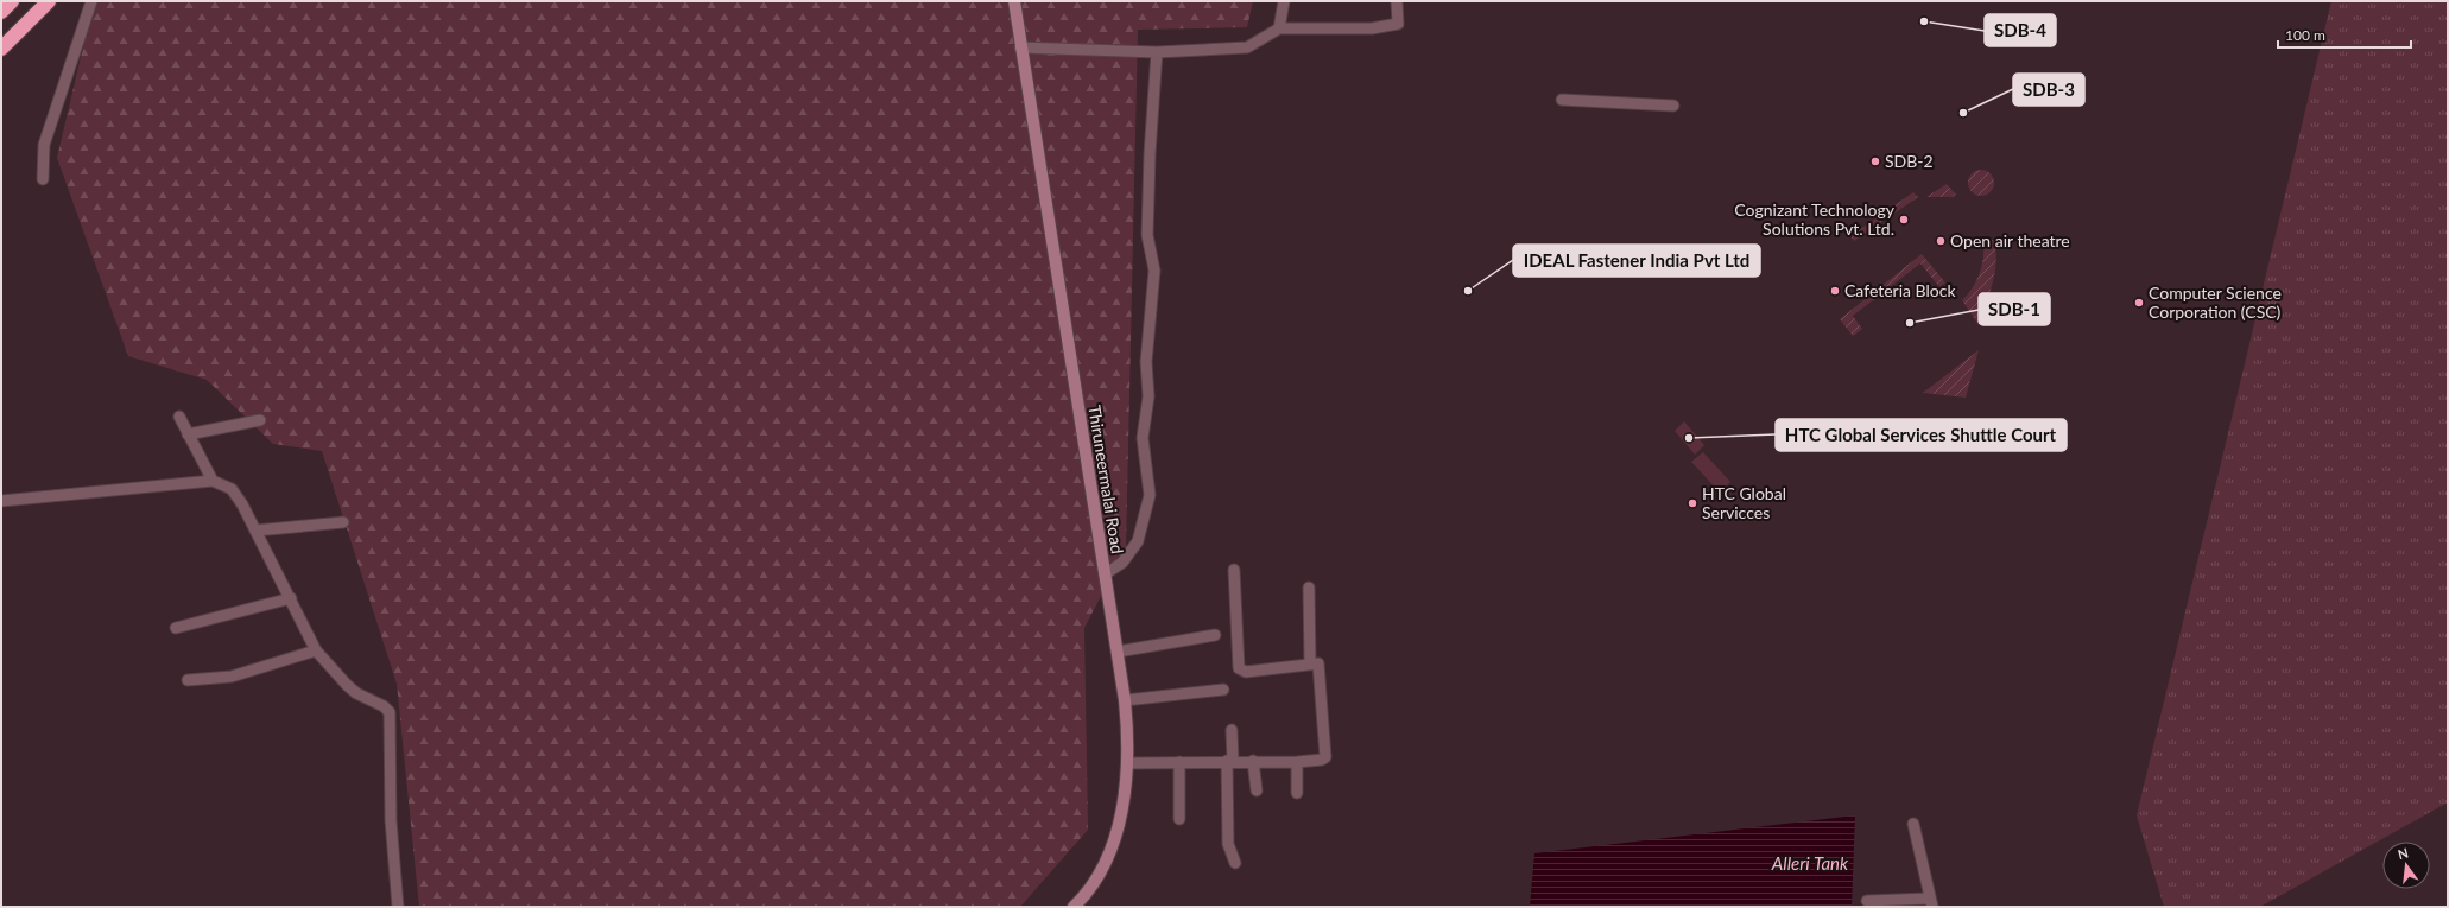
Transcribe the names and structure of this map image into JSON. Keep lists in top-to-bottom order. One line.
{"streets":{"street":["Thiruneermalai Road"]},"water":["Alleri Tank"],"places":["SDB-4","SDB-3","SDB-2","Cognizant Technology Solutions Pvt. Ltd.","Open air theatre","IDEAL Fastener India Pvt Ltd","Cafeteria Block","Computer Science Corporation (CSC)","SDB-1","HTC Global Services Shuttle Court","HTC Global Servicces"],"scale_bar":"100 m","north":"top"}
